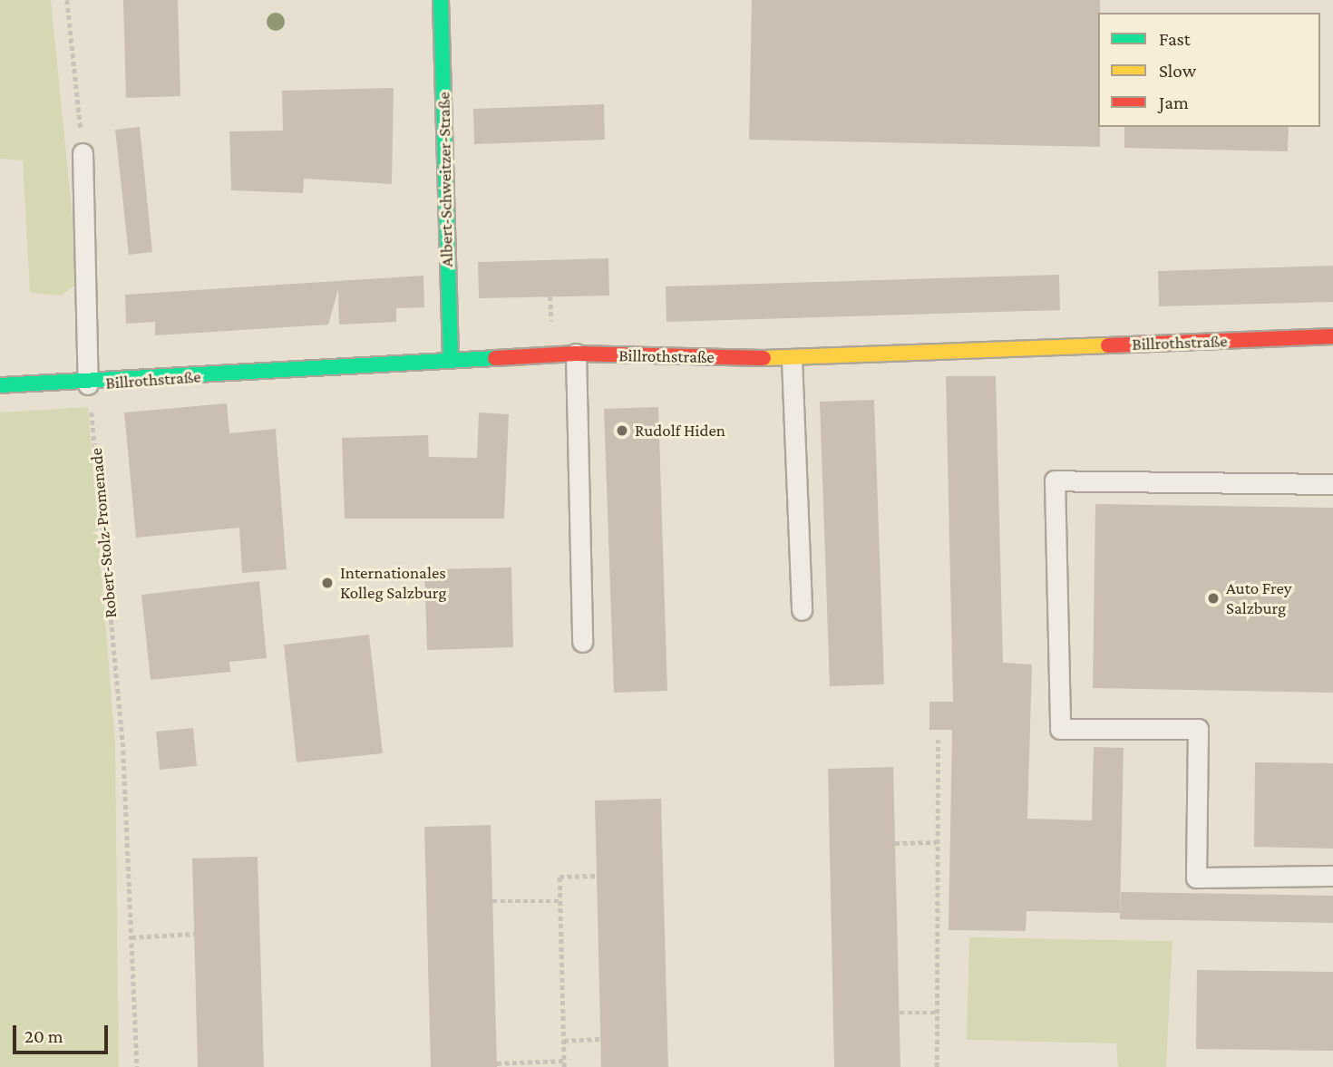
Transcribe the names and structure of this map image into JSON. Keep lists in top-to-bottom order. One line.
{"streets":{"street":["Albert-Schweitzer-Straße","Billrothstraße"],"path":["Robert-Stolz-Promenade"]},"crossings":[["Albert-Schweitzer-Straße","Billrothstraße"],["Billrothstraße","Robert-Stolz-Promenade"]],"places":["Rudolf Hiden","Internationales Kolleg Salzburg","Auto Frey Salzburg"],"legend":["Fast","Slow","Jam"],"scale_bar":"20 m"}
